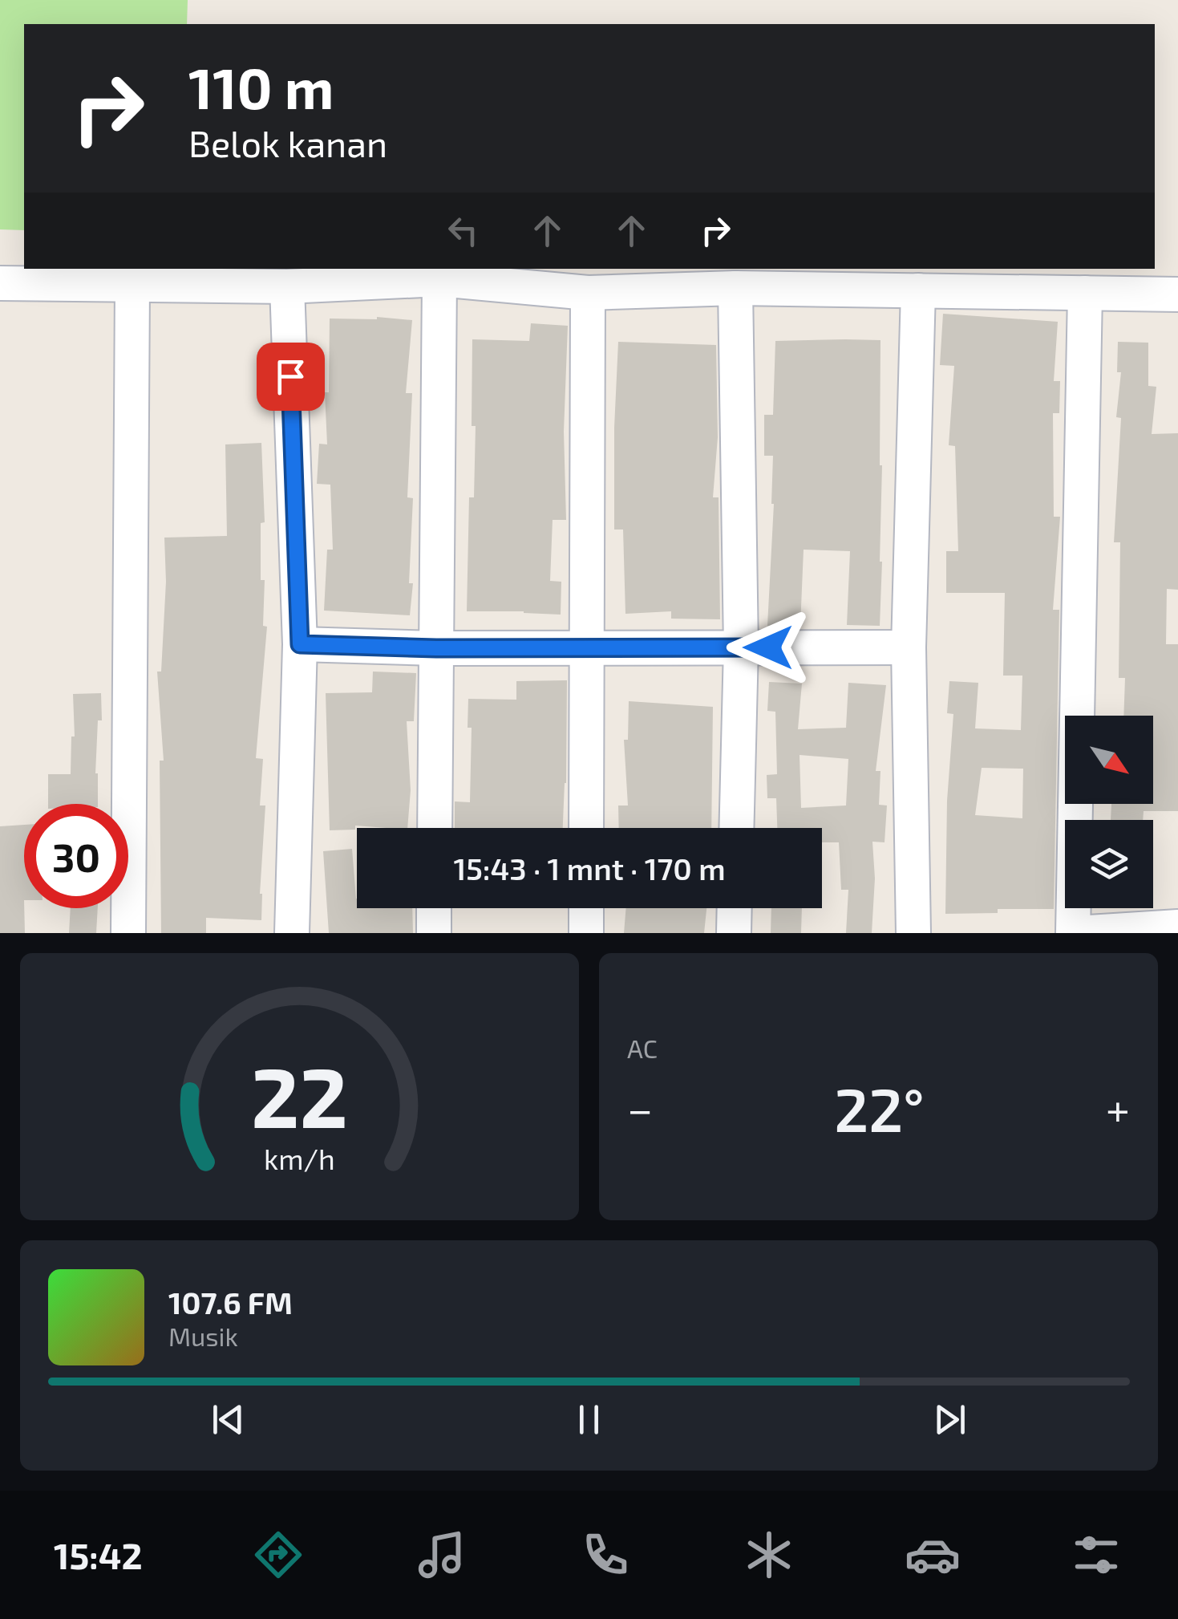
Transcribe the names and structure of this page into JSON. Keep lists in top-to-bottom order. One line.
{"north":"bottom right","page":{"turn":["110 m","Belok kanan"],"limit":"30","trip":"15:43 · 1 mnt · 170 m","tile":"AC","heat":["−","22°","+"],"song":["107.6 FM","Musik"],"tabs":"15:42","gauge":["22","km/h"]}}
